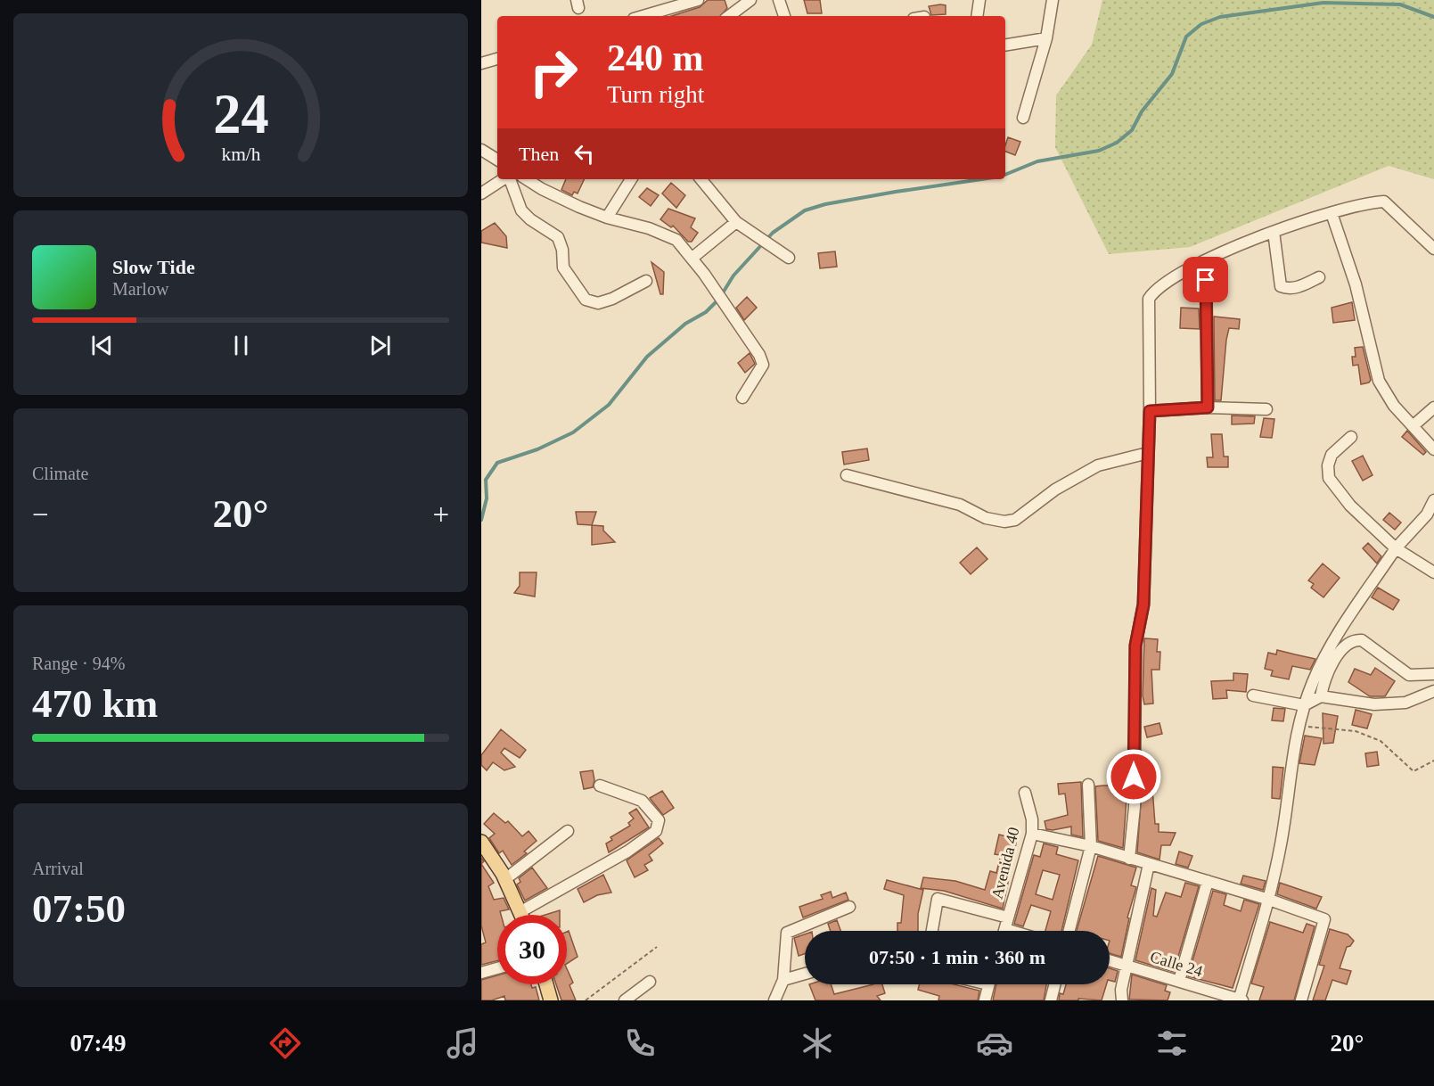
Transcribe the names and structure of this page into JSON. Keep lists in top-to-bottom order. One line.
{"streets":{"street":["Avenida 40","Calle 24"]},"page":{"turn":["240 m","Turn right"],"then":"Then","song":["Slow Tide","Marlow"],"tile":["Climate",["Range · 94%","470 km"],["Arrival","07:50"]],"heat":["−","20°","+"],"limit":"30","trip":"07:50 · 1 min · 360 m","tabs":["07:49","20°"],"gauge":["24","km/h"]}}
